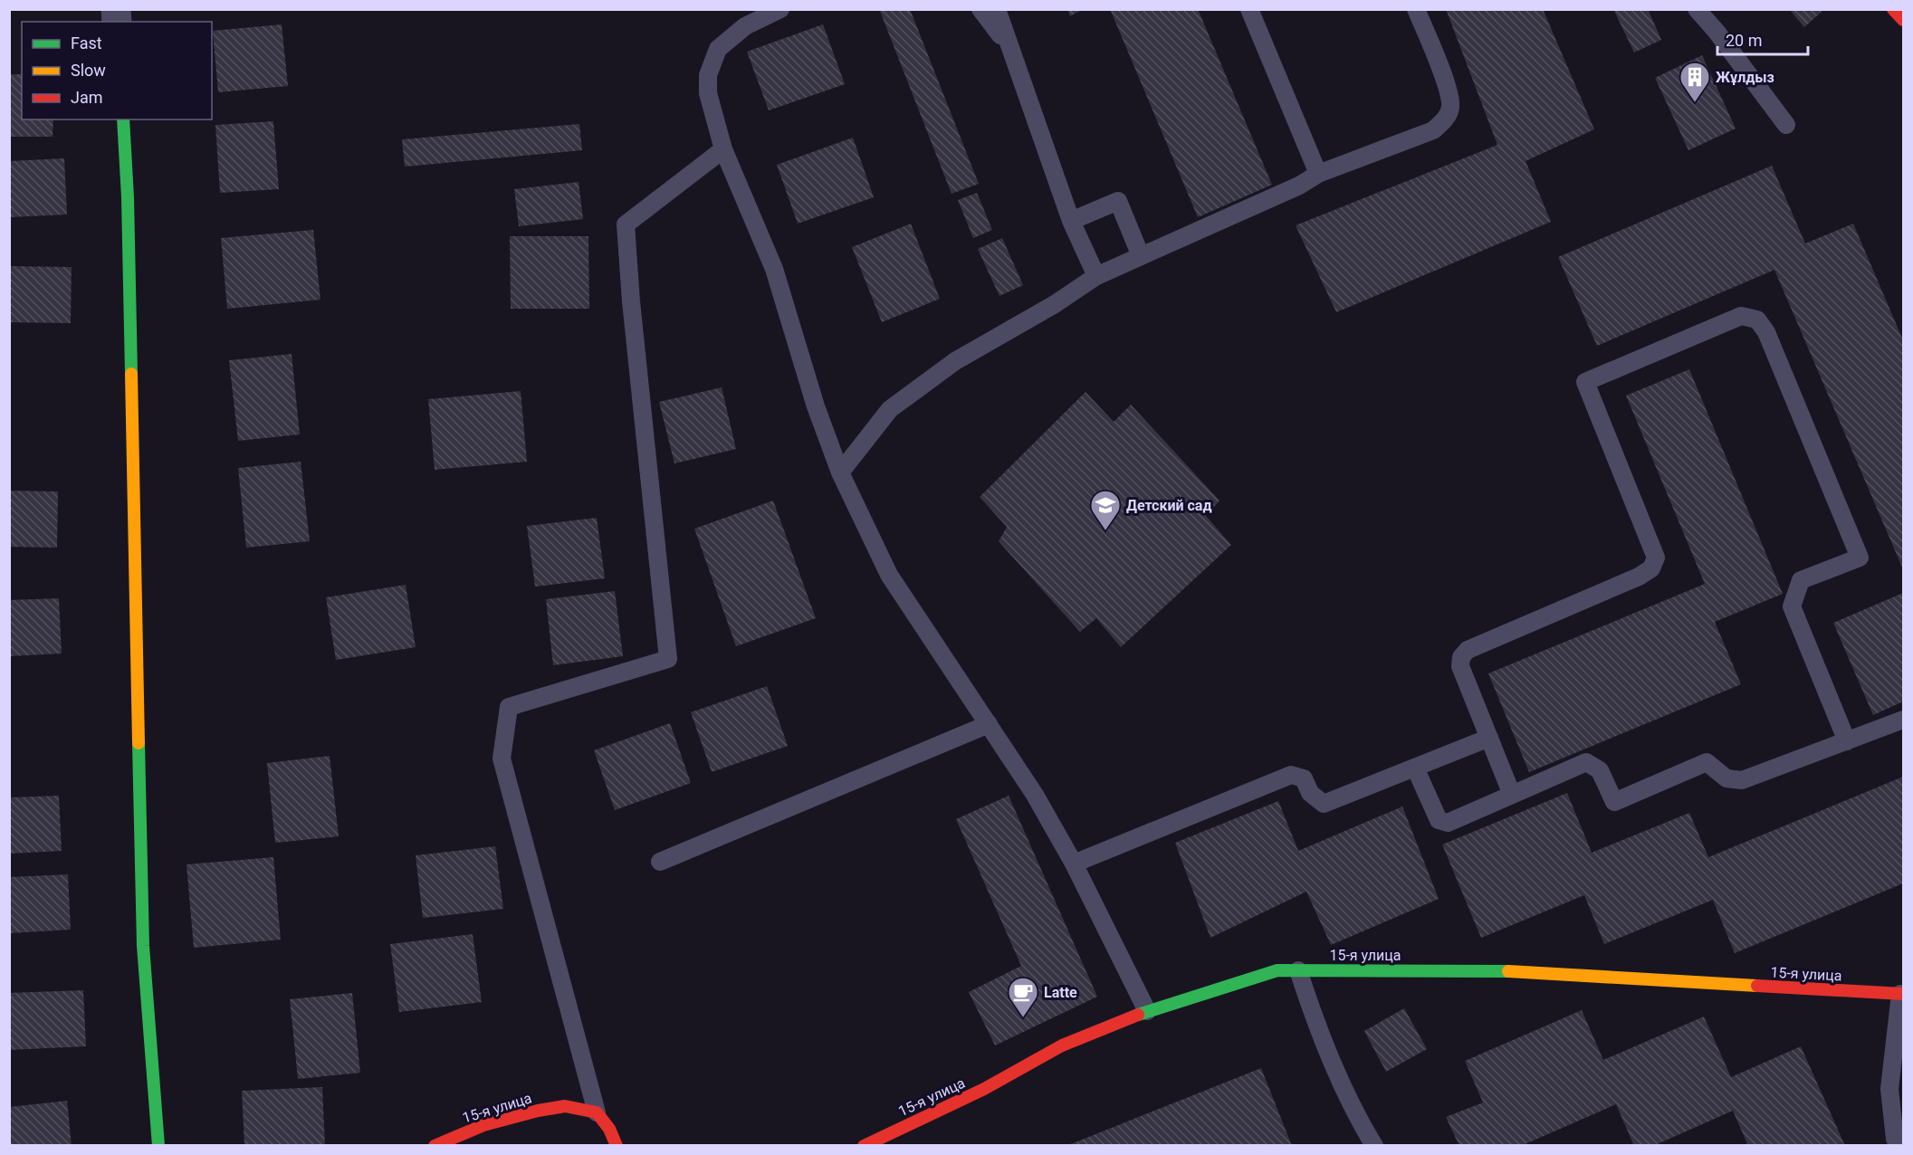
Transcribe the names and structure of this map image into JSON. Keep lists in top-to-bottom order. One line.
{"streets":{"street":["15-я улица"]},"places":{"building":["Жұлдыз"],"school or university":["Детский сад"],"cafe":["Latte"]},"legend":["Fast","Slow","Jam"],"scale_bar":"20 m"}
